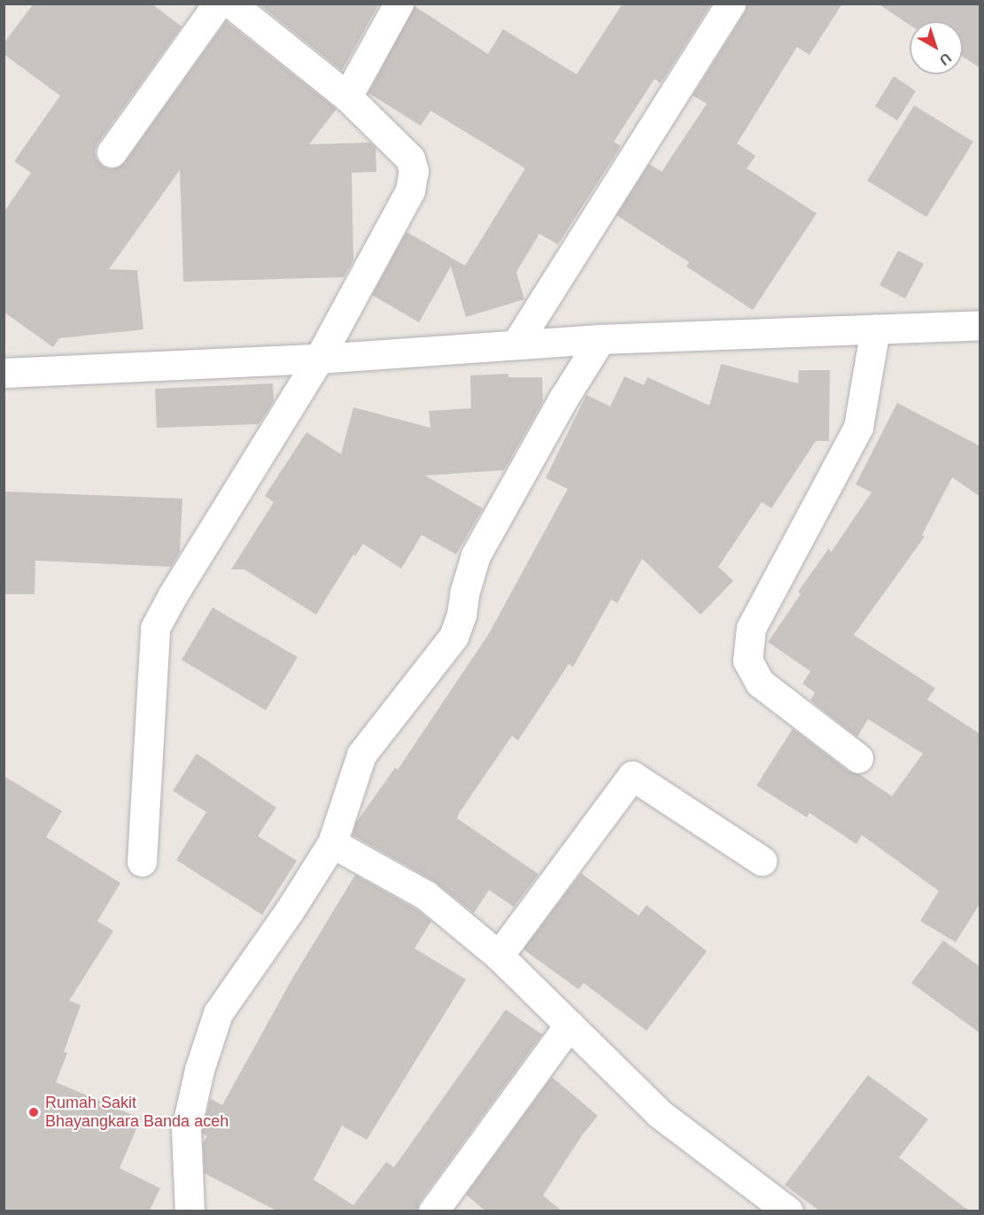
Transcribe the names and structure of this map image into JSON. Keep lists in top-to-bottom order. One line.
{"places":["Rumah Sakit Bhayangkara Banda aceh"],"north":"bottom right"}
